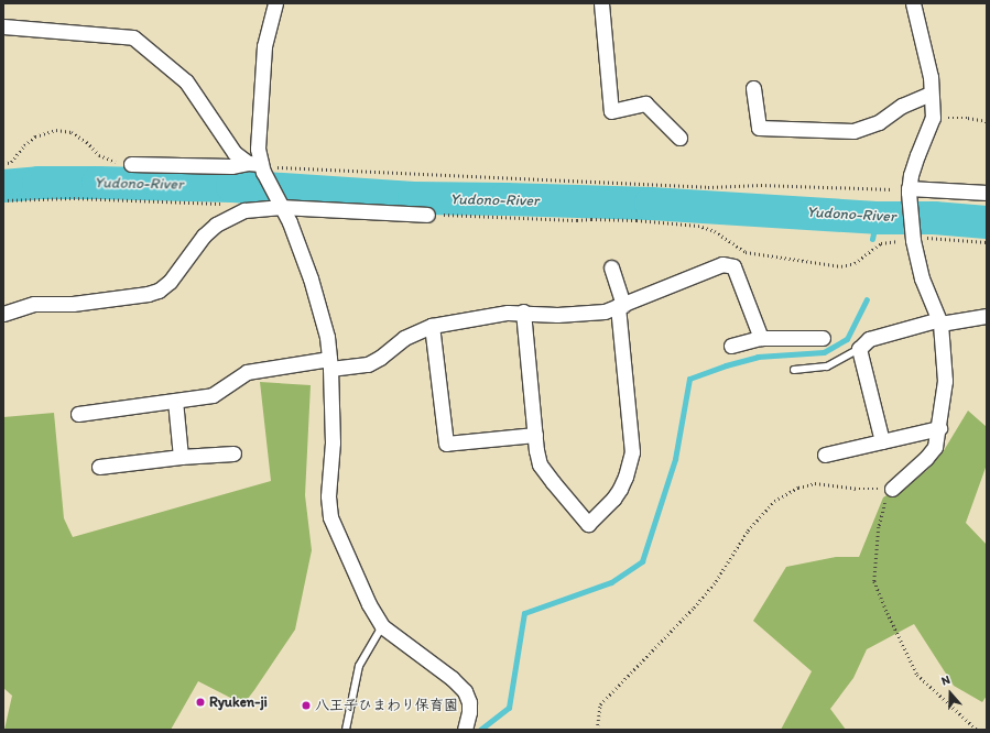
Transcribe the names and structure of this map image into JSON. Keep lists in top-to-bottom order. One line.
{"water":["Yudono-River"],"places":["Ryuken-ji","八王子ひまわり保育園"],"north":"top"}
